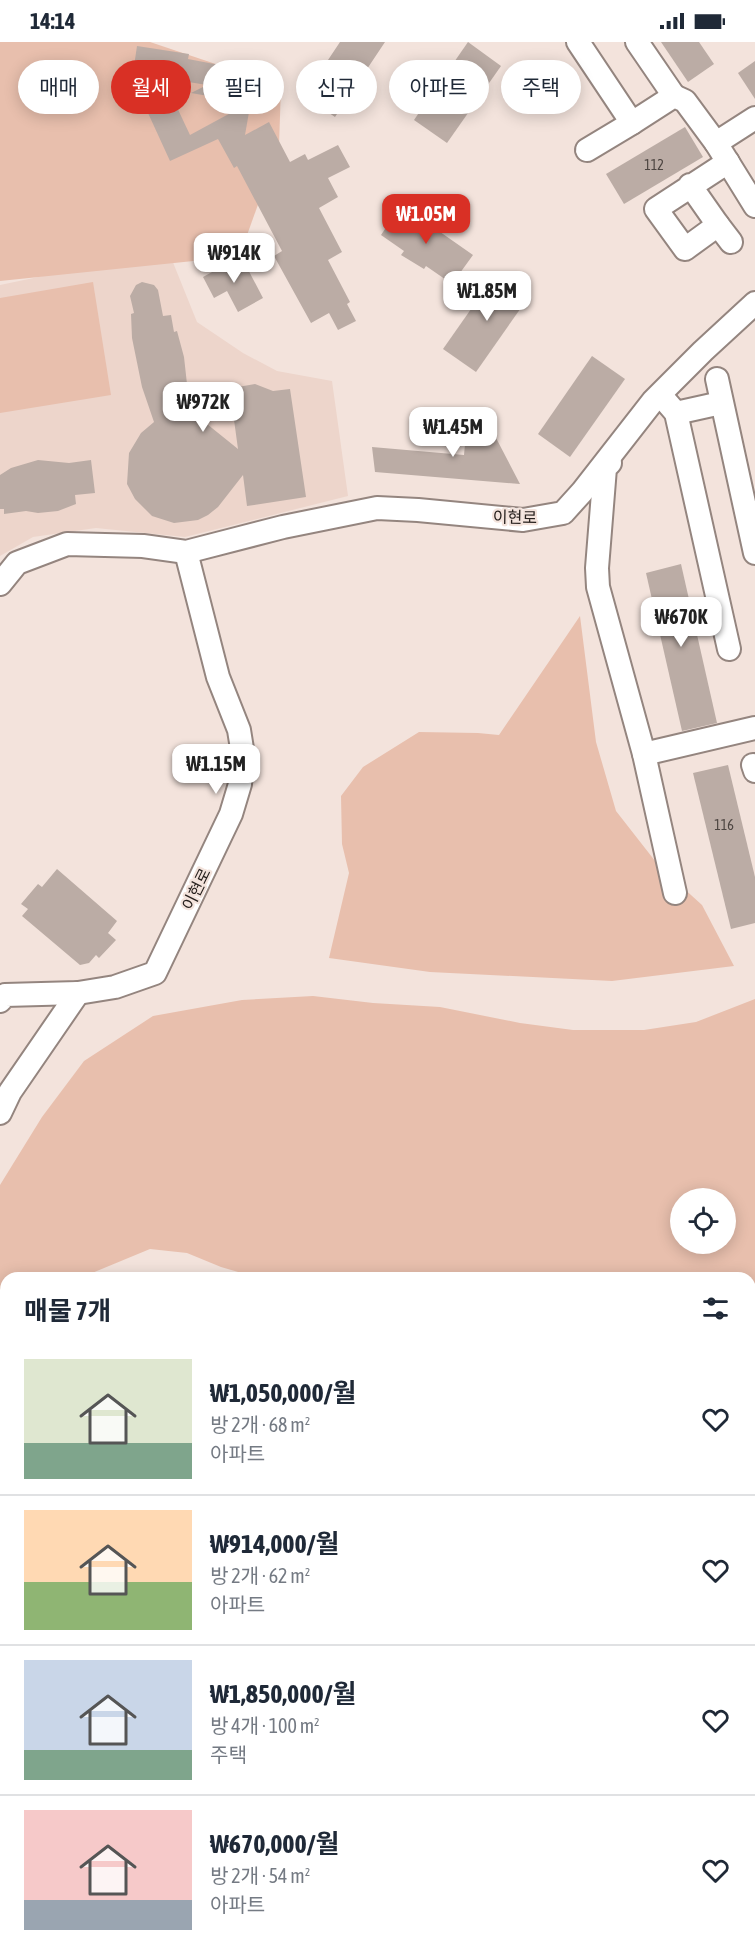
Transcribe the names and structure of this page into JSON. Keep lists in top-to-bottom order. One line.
{"streets":{"street":["이현로"]},"house_numbers":["112","116"],"page":{"status":"14:14","chip":["매매","월세","필터","신규","아파트","주택"],"price":["₩1.05M","₩914K","₩1.85M","₩972K","₩1.45M","₩670K","₩1.15M"],"heading":"매물 7개","list":[{"name":"₩1,050,000/월","note":"방 2개 · 68 m² · 아파트"},{"name":"₩914,000/월","note":"방 2개 · 62 m² · 아파트"},{"name":"₩1,850,000/월","note":"방 4개 · 100 m² · 주택"},{"name":"₩670,000/월","note":"방 2개 · 54 m² · 아파트"}]}}
